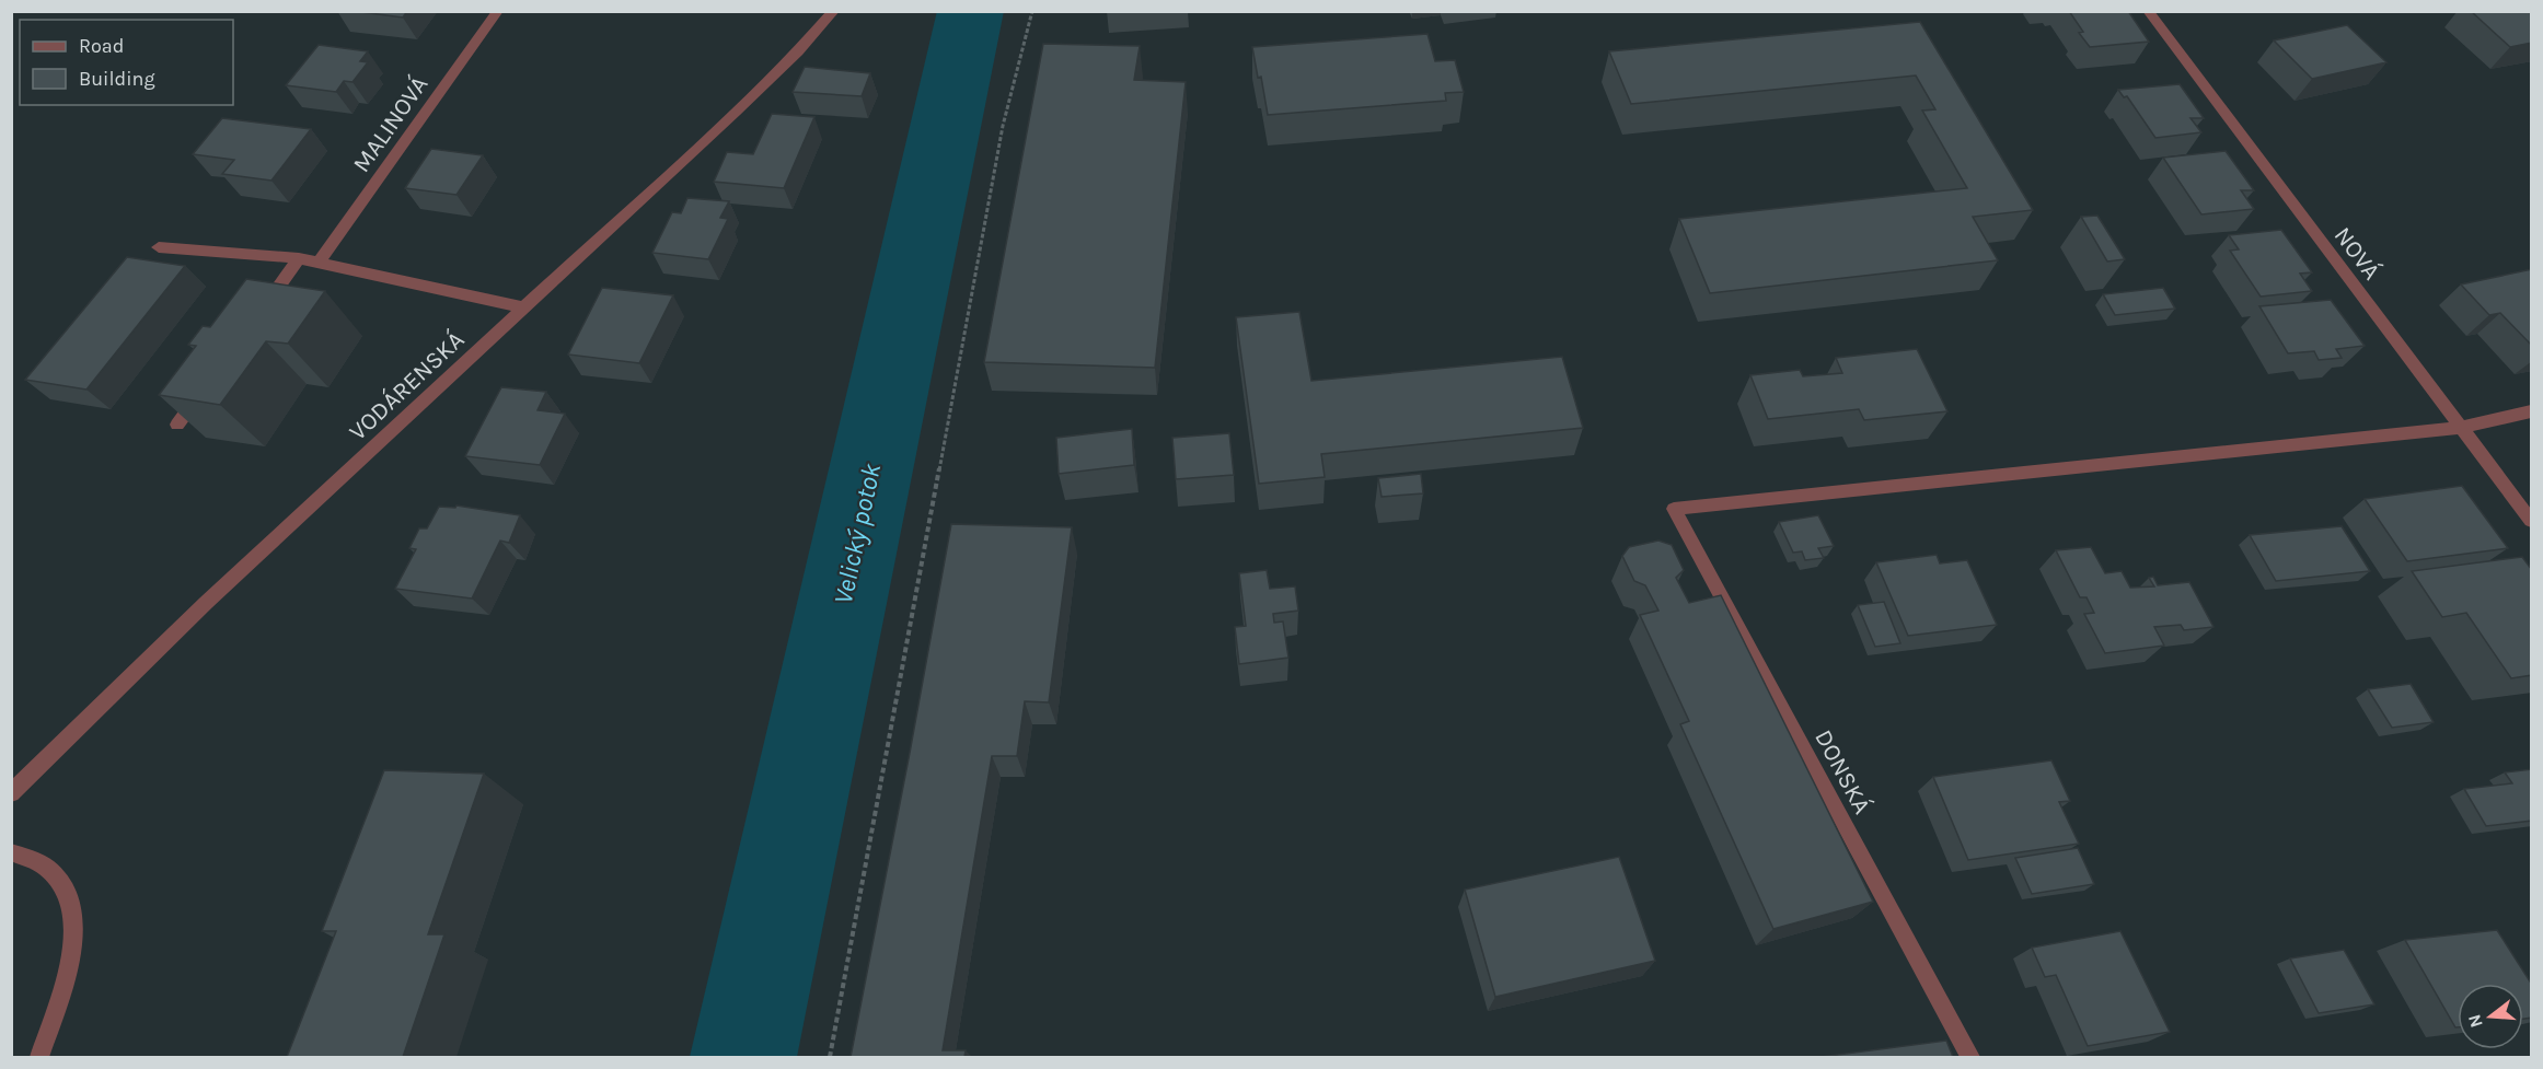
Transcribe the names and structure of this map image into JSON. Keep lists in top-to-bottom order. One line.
{"streets":{"street":["MALINOVÁ","NOVÁ","VODÁRENSKÁ","DONSKÁ"]},"crossings":[["NOVÁ","DONSKÁ"]],"water":["Velický potok"],"legend":["Road","Building"],"north":"left"}
